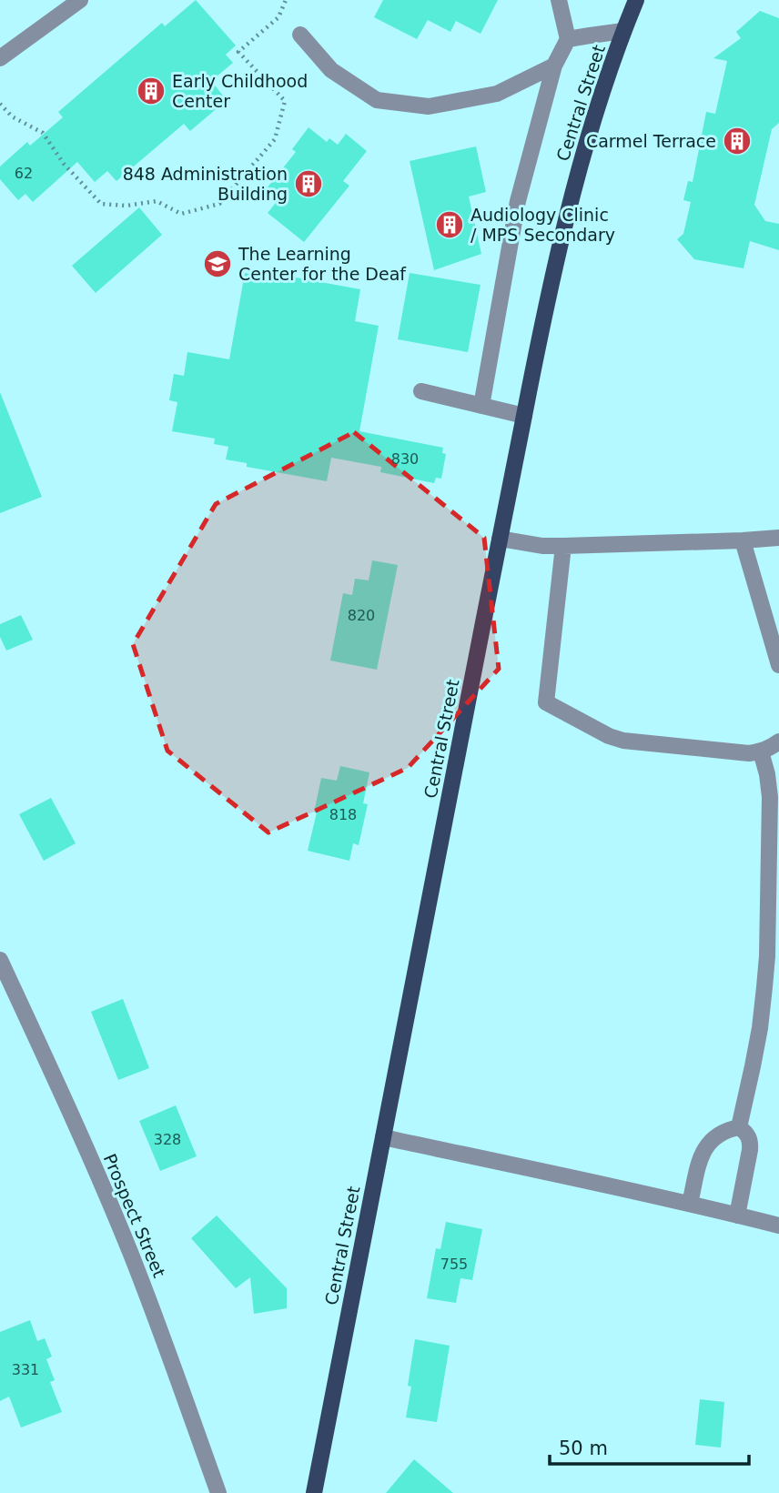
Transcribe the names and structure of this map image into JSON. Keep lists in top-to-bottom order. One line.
{"streets":{"main road":["Central Street"],"street":["Prospect Street"]},"places":{"building":["Early Childhood Center","Carmel Terrace","848 Administration Building","Audiology Clinic / MPS Secondary"],"school or university":["The Learning Center for the Deaf"]},"house_numbers":["62","830","820","818","328","755","331"],"scale_bar":"50 m"}
